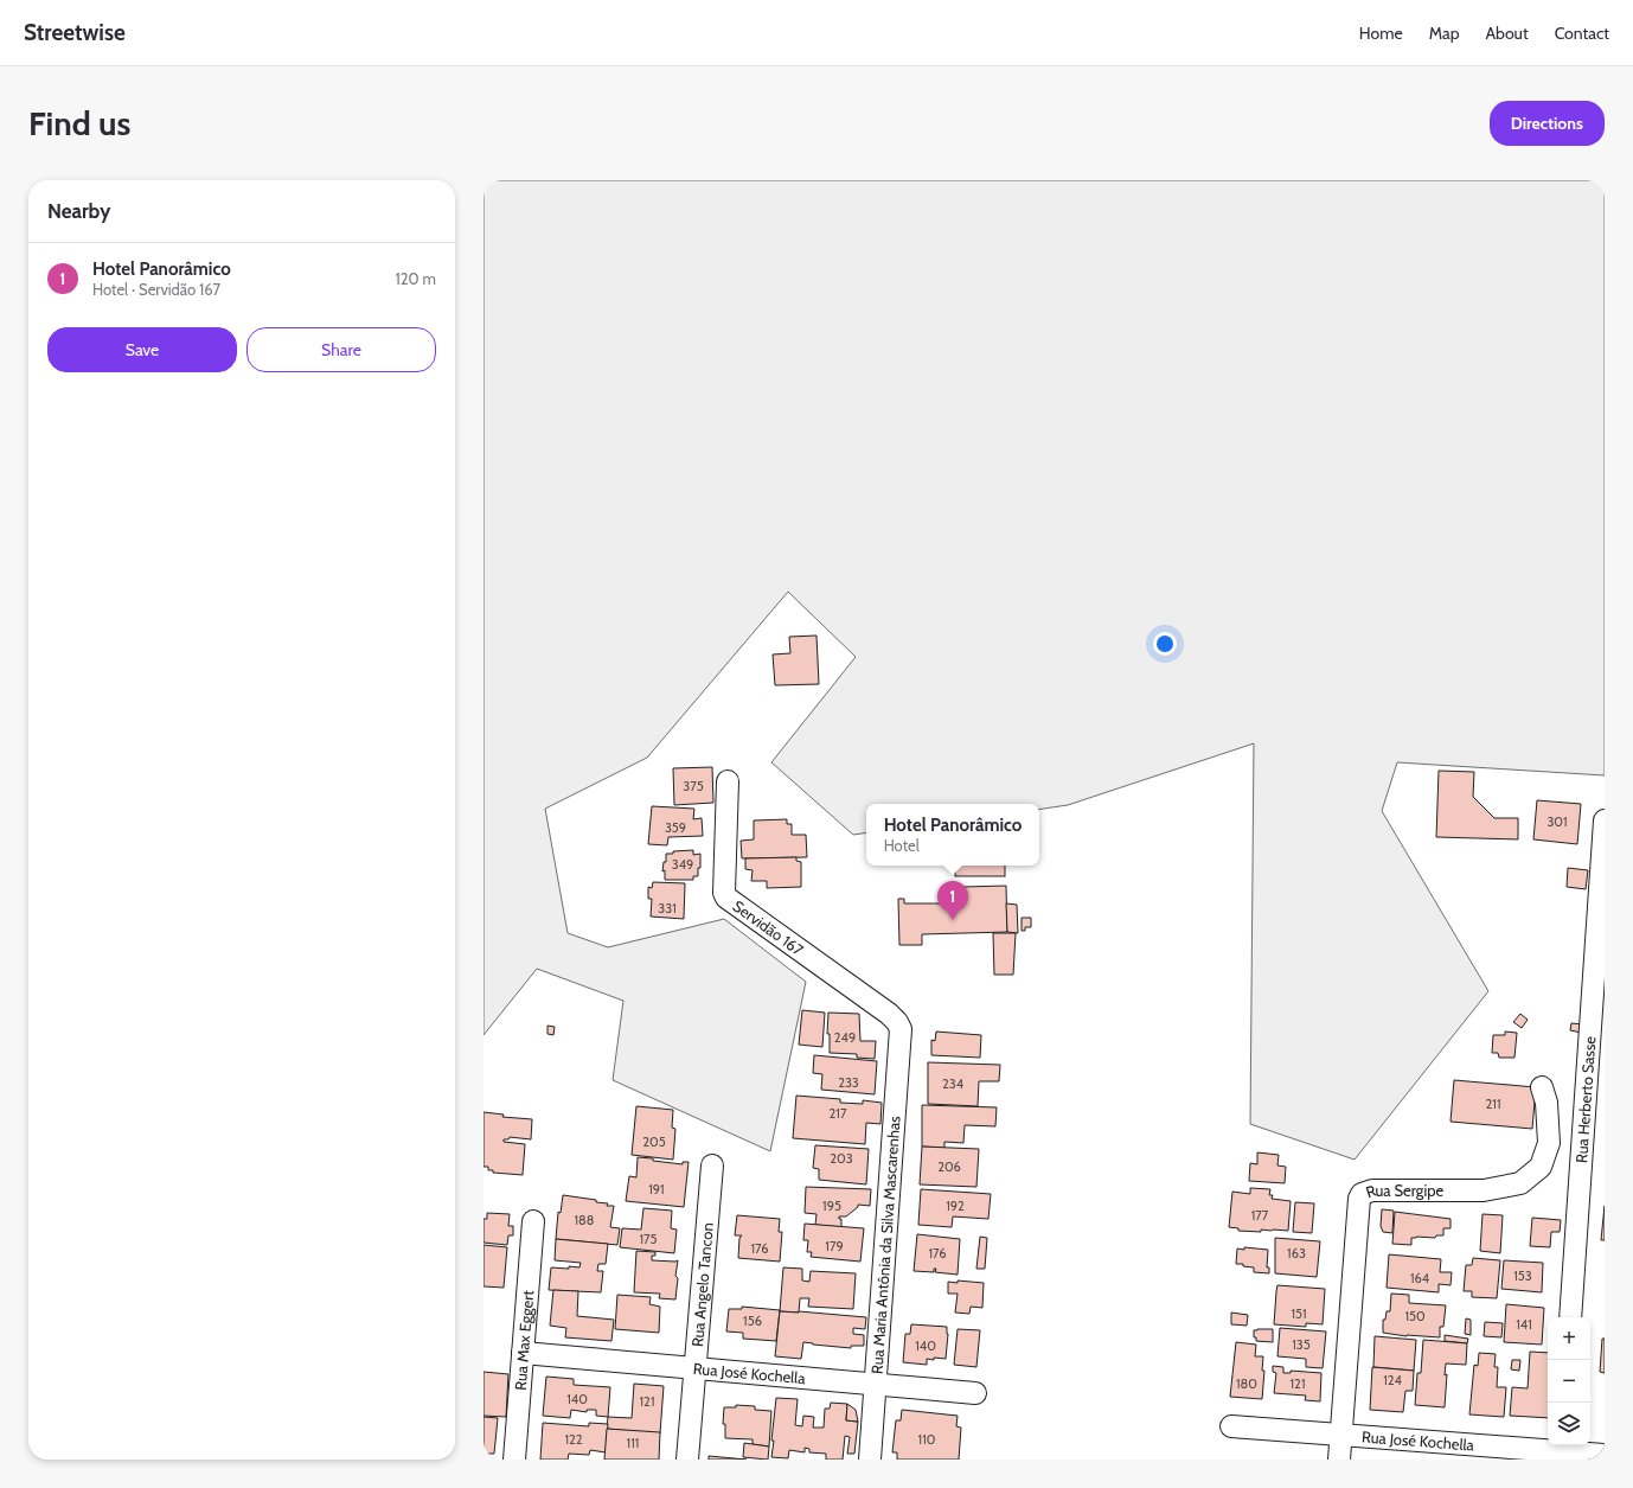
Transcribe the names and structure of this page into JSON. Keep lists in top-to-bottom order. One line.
{"streets":{"street":["Servidão 167","Rua Herberto Sasse","Rua Sergipe","Rua Maria Antônia da Silva Mascarenhas","Rua Angelo Tancon","Rua Max Eggert","Rua José Kochella"]},"crossings":[["Servidão 167","Rua Maria Antônia da Silva Mascarenhas"],["Rua Sergipe","Rua José Kochella"],["Rua Maria Antônia da Silva Mascarenhas","Rua José Kochella"],["Rua Angelo Tancon","Rua José Kochella"],["Rua Max Eggert","Rua José Kochella"]],"house_numbers":["375","301","359","349","331","249","233","234","211","217","205","203","206","191","195","192","177","188","175","179","176","176","163","153","164","151","150","156","141","135","140","124","180","121","140","121","122","110","111"],"page":{"header":"Streetwise","nav":["Home","Map","About","Contact"],"buttons":["Directions",["Save","Share"]],"title":"Find us","heading":"Nearby","list":[{"mark":"1","name":"Hotel Panorâmico","note":"Hotel · Servidão 167","value":"120 m"}],"popup":["Hotel Panorâmico","Hotel"],"pins":"1","map_buttons":["+","−"]}}
